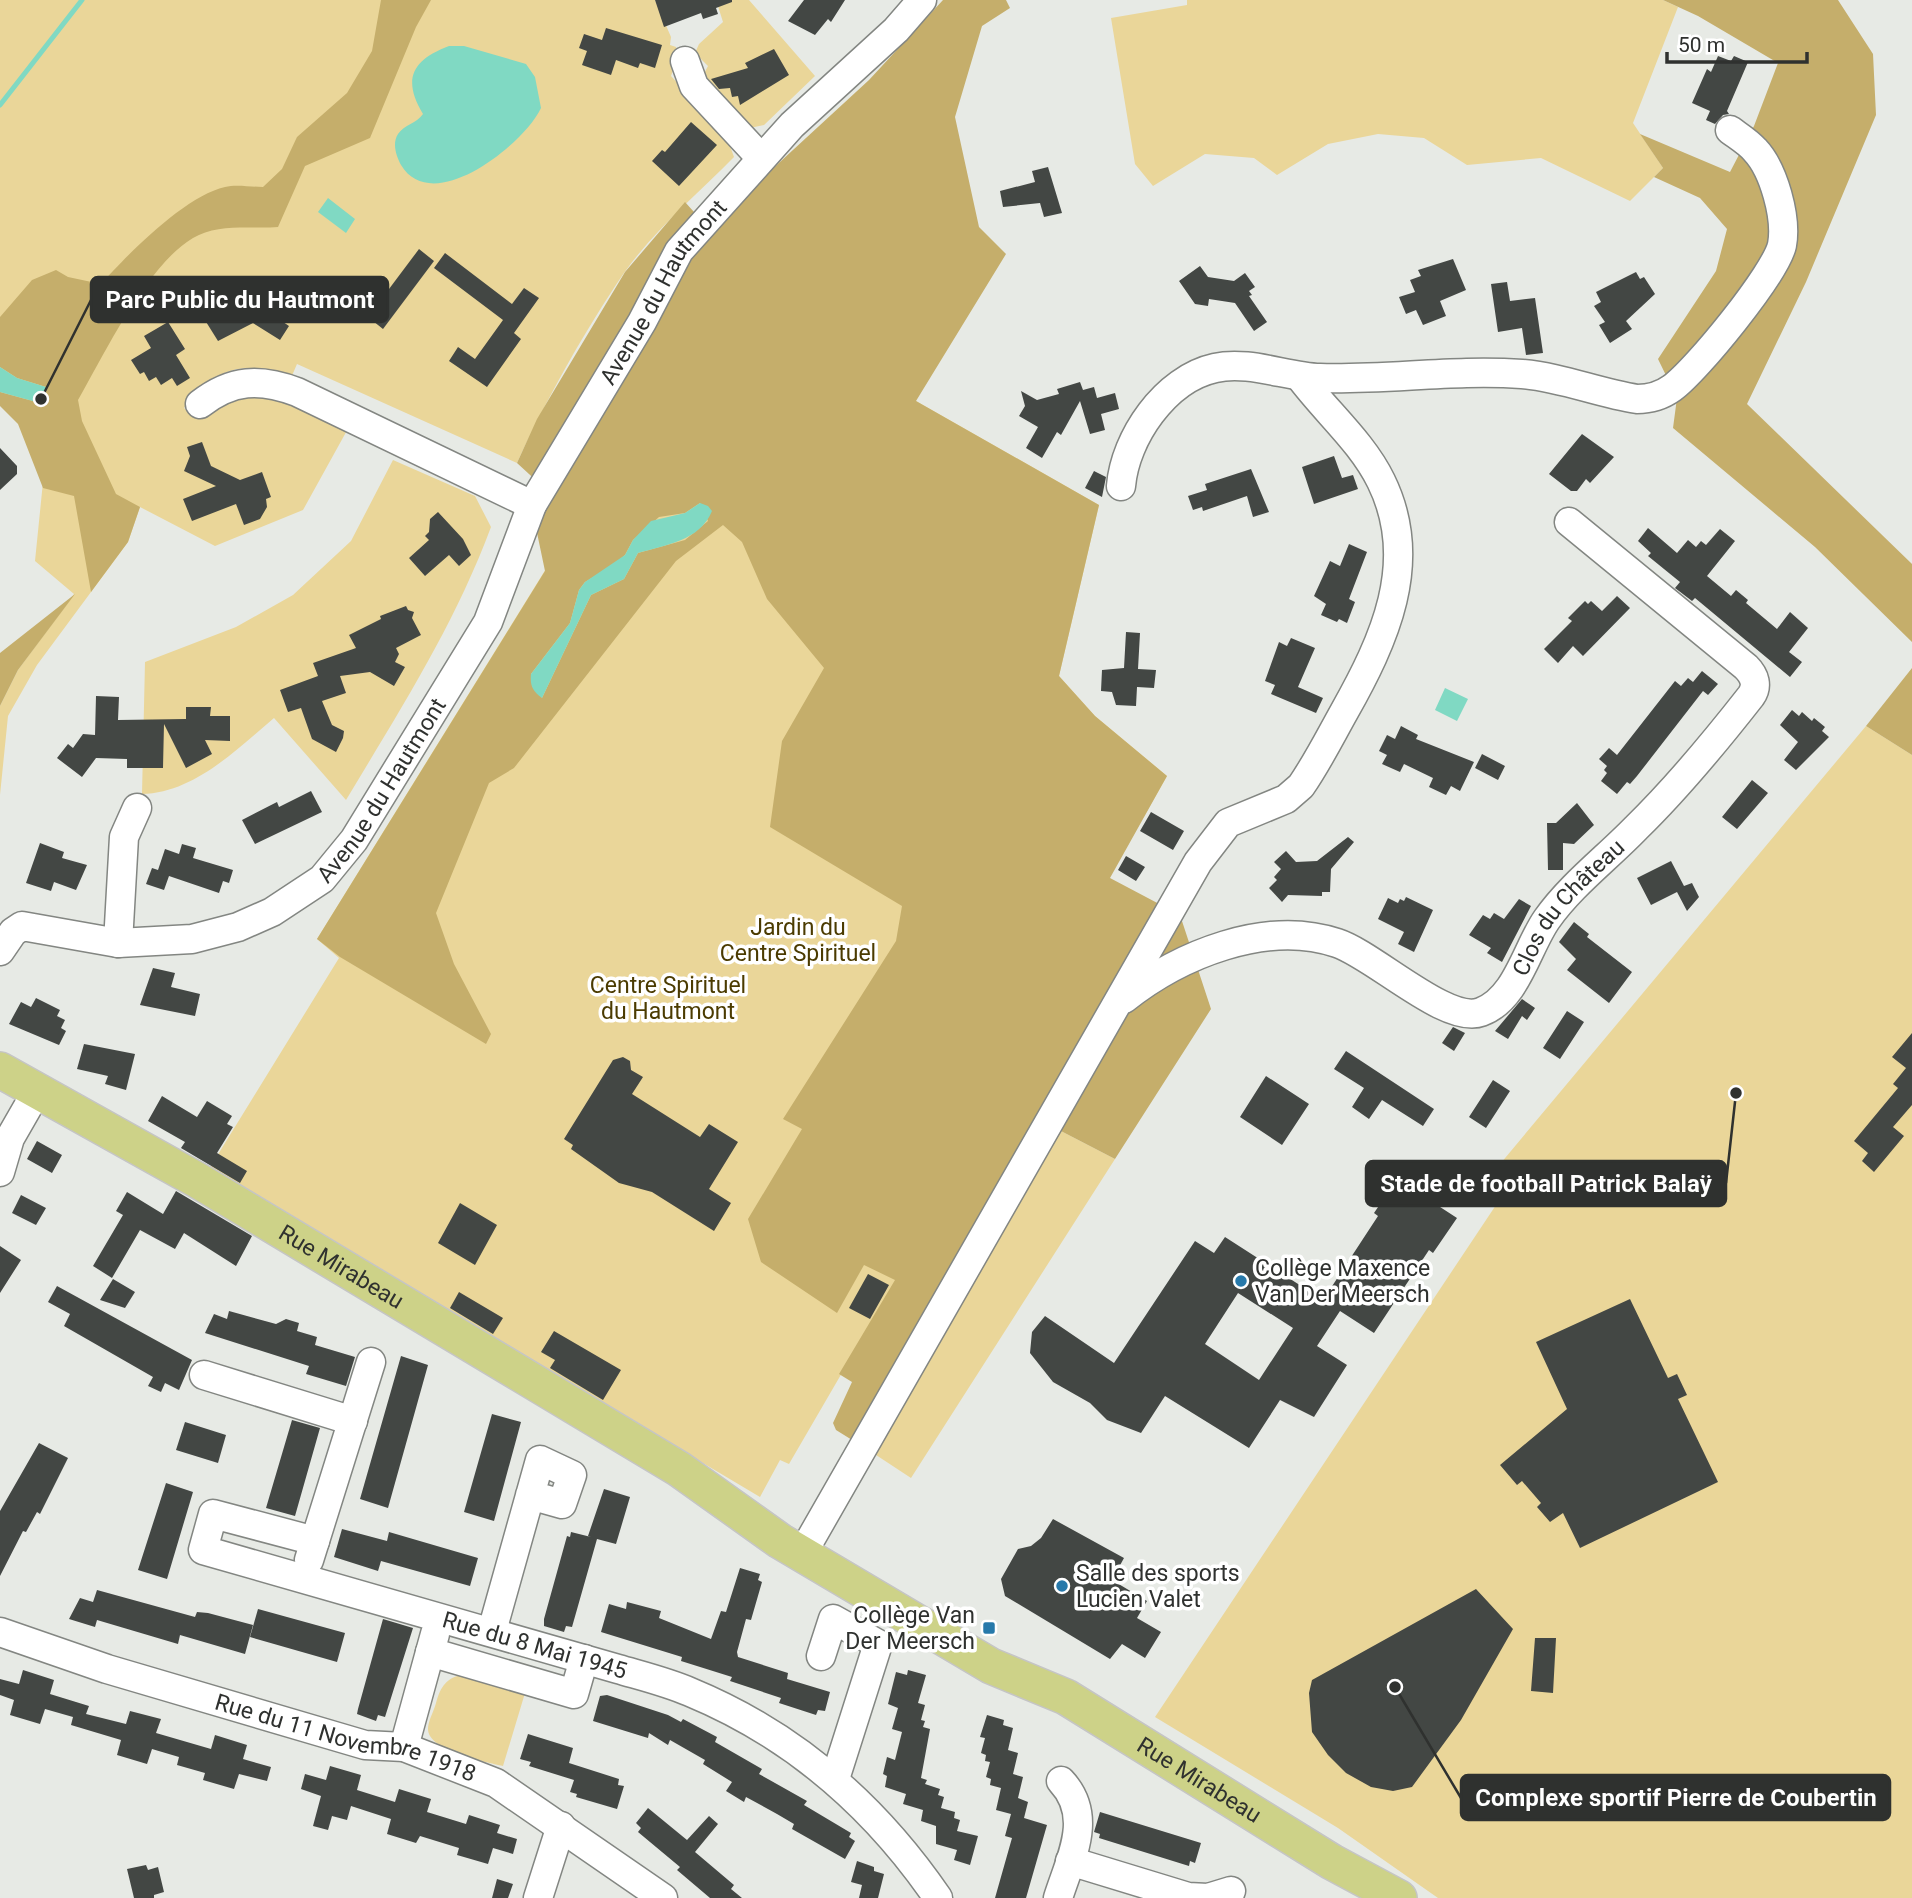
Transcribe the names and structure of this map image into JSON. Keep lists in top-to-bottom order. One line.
{"streets":{"main road":["Rue Mirabeau"],"street":["Avenue du Hautmont","Clos du Château","Rue du 8 Mai 1945","Rue du 11 Novembre 1918"]},"parks":["Jardin du Centre Spirituel","Centre Spirituel du Hautmont"],"places":{"other":["Parc Public du Hautmont","Stade de football Patrick Balaÿ","Collège Maxence Van Der Meersch","Salle des sports Lucien Valet","Complexe sportif Pierre de Coubertin"],"transit":["Collège Van Der Meersch"]},"scale_bar":"50 m"}
